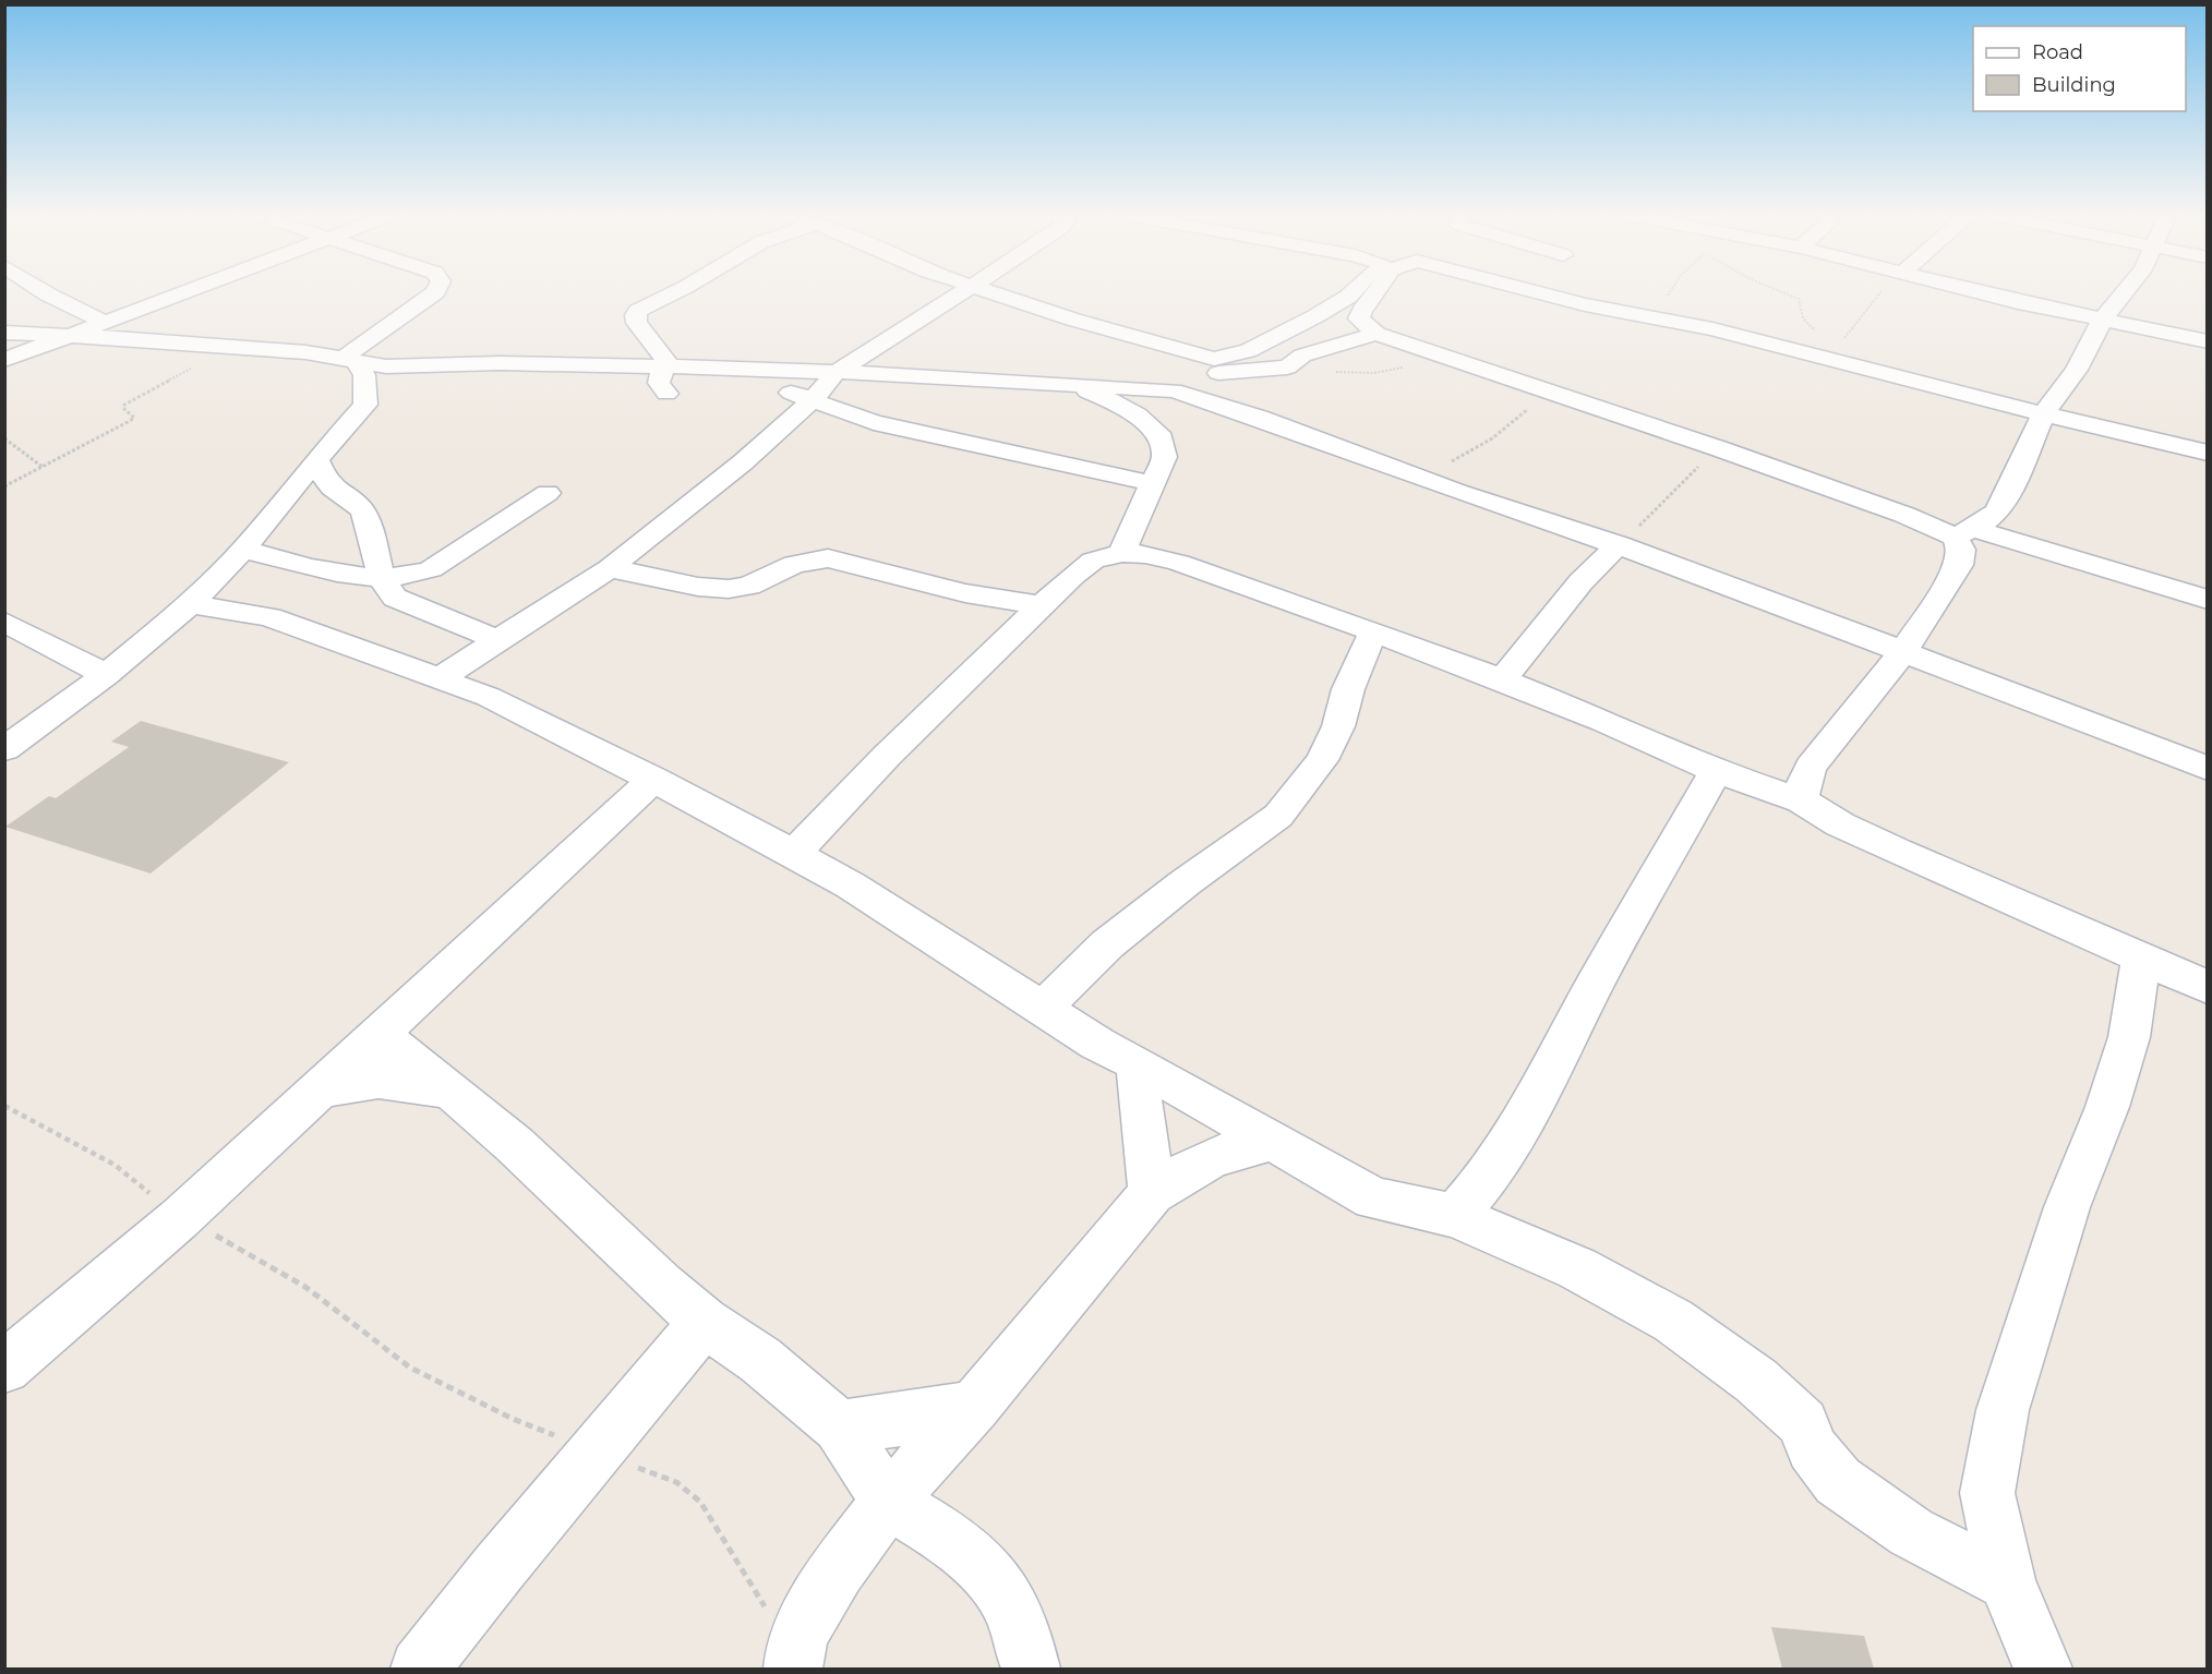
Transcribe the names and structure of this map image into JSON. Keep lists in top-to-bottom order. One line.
{"legend":["Road","Building"]}
